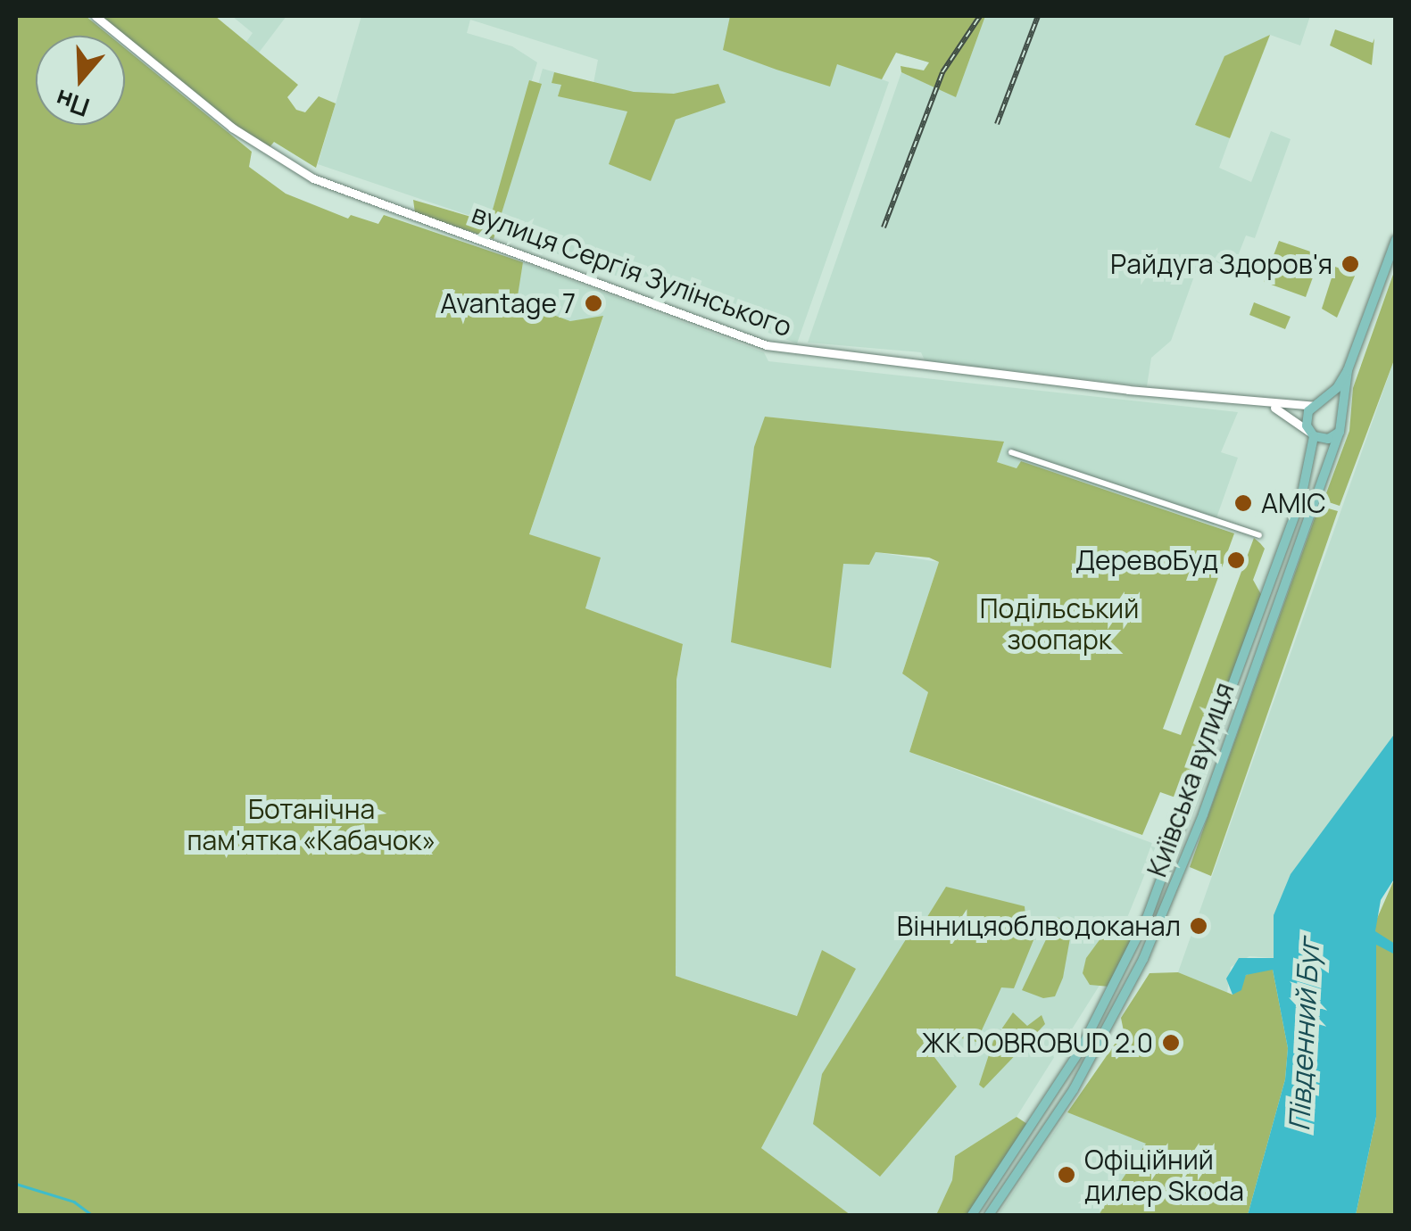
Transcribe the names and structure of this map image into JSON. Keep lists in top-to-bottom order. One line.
{"streets":{"main road":["Київська вулиця"],"street":["вулиця Сергія Зулінського"]},"crossings":[["вулиця Сергія Зулінського","Київська вулиця"]],"water":["Південний Буг"],"parks":["Подільський зоопарк","Ботанічна пам'ятка «Кабачок»"],"places":["Райдуга Здоров'я","Avantage 7","АМІС","ДеревоБуд","Вінницяоблводоканал","ЖК DOBROBUD 2.0","Офіційний дилер Skoda"],"north":"bottom"}
